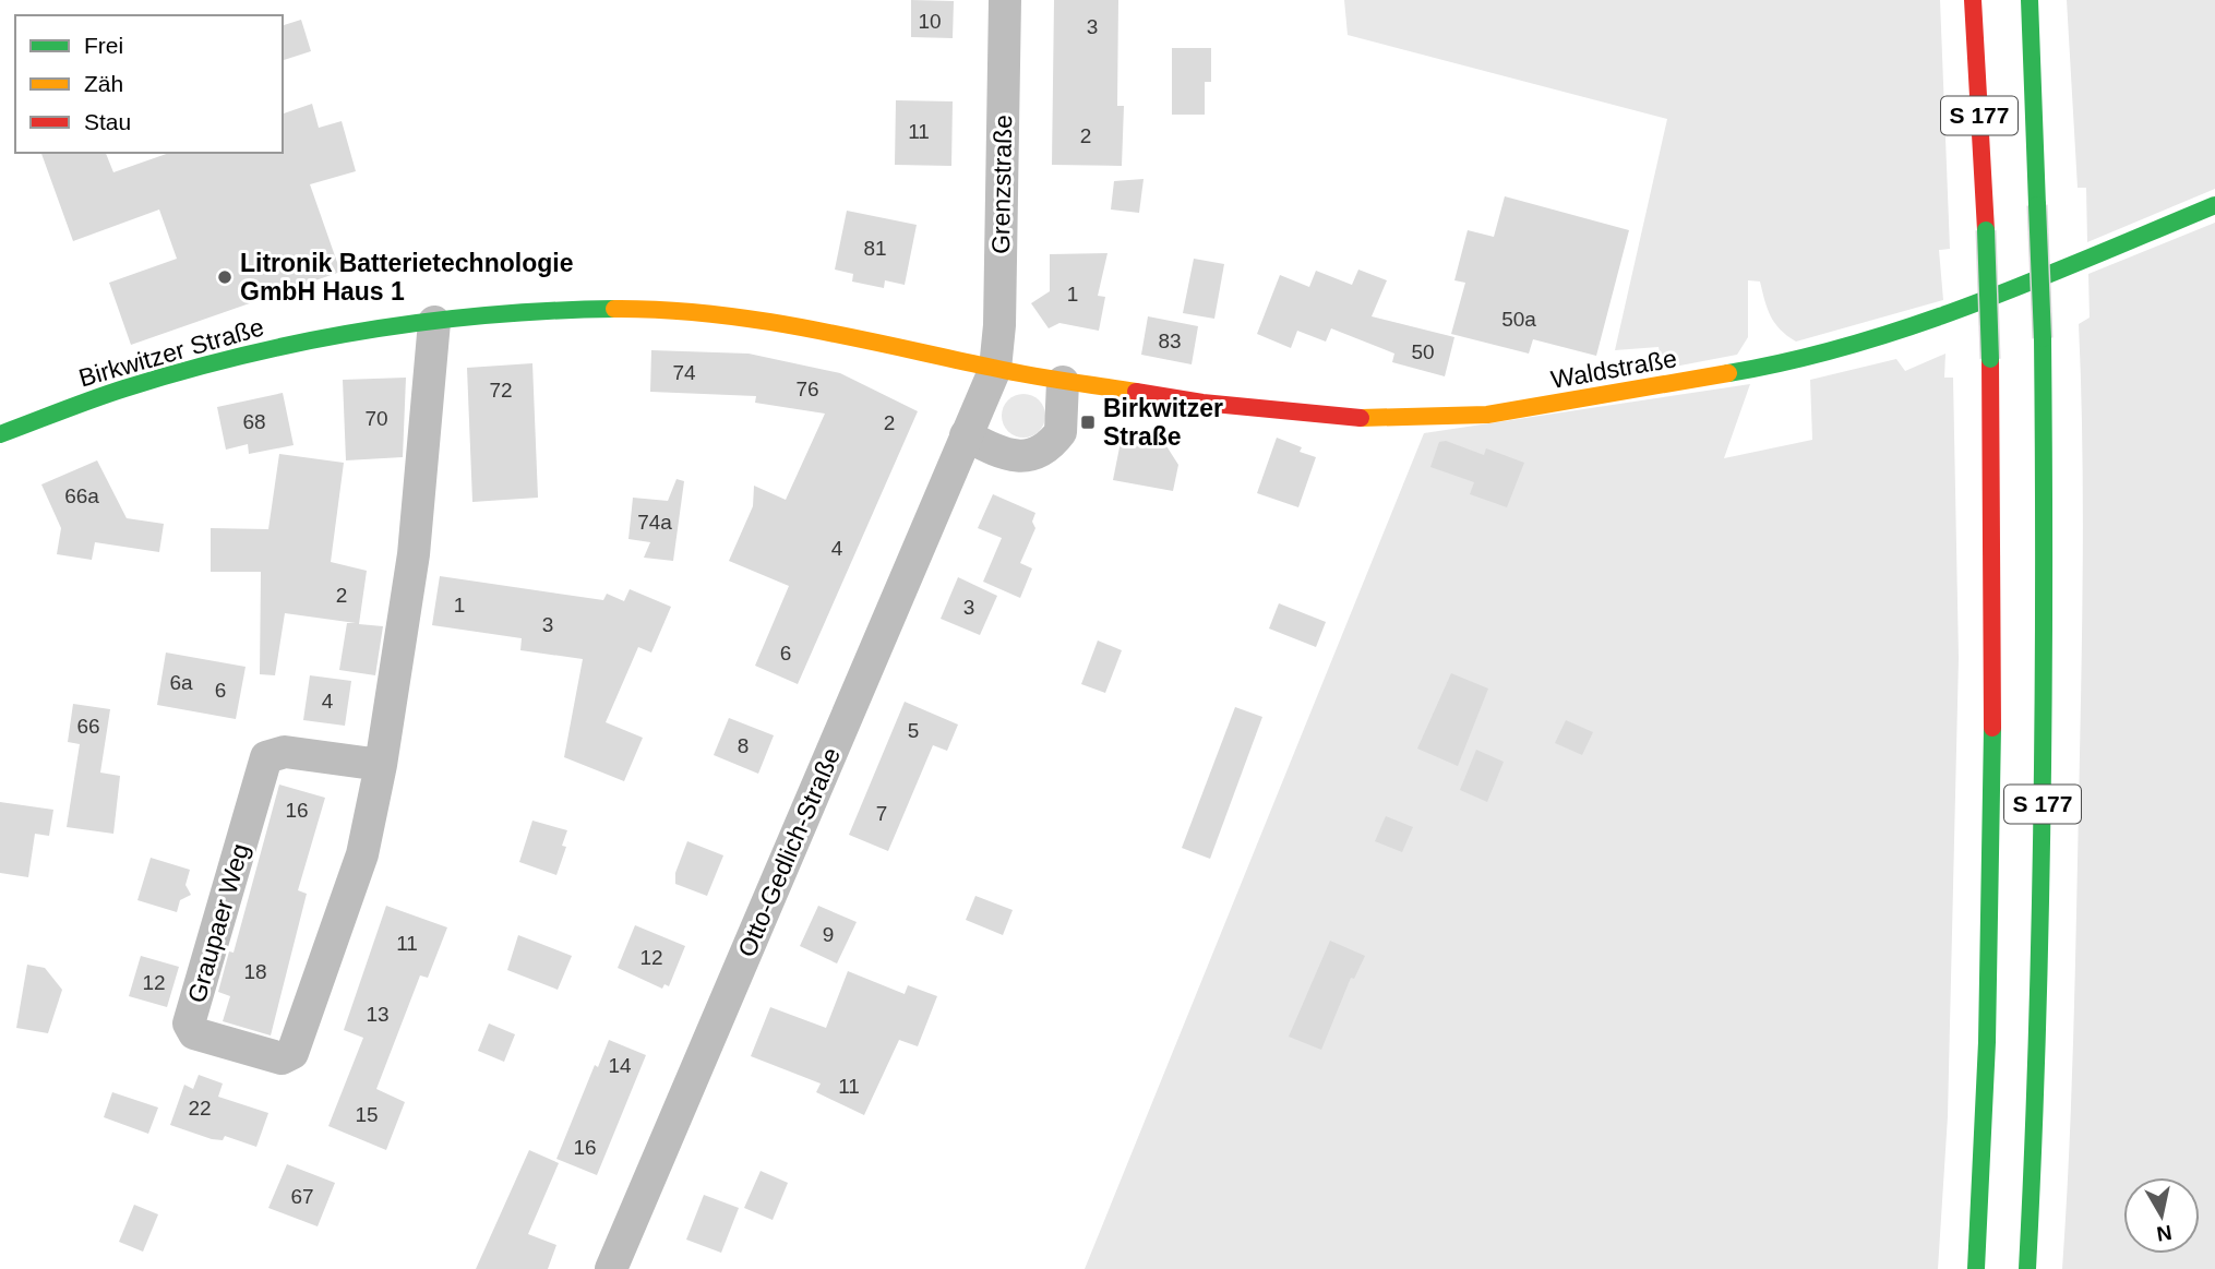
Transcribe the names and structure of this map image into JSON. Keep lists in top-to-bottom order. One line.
{"streets":{"main road":["S 177","Birkwitzer Straße","Waldstraße"],"street":["Grenzstraße","Otto-Gedlich-Straße","Graupaer Weg"]},"crossings":[["Grenzstraße","Birkwitzer Straße"],["Grenzstraße","Waldstraße"],["Grenzstraße","Otto-Gedlich-Straße"],["Birkwitzer Straße","Waldstraße"],["Birkwitzer Straße","Otto-Gedlich-Straße"],["Birkwitzer Straße","Graupaer Weg"],["Waldstraße","Otto-Gedlich-Straße"]],"places":{"other":["Litronik Batterietechnologie GmbH Haus 1"],"transit":["Birkwitzer Straße"]},"house_numbers":["10","3","11","2","81","1","50a","83","50","74","76","72","70","68","2","66a","74a","4","2","1","3","3","6","6a","6","4","66","5","8","16","7","9","11","12","18","12","13","14","11","22","15","16","67"],"legend":["Frei","Zäh","Stau"],"north":"bottom"}
